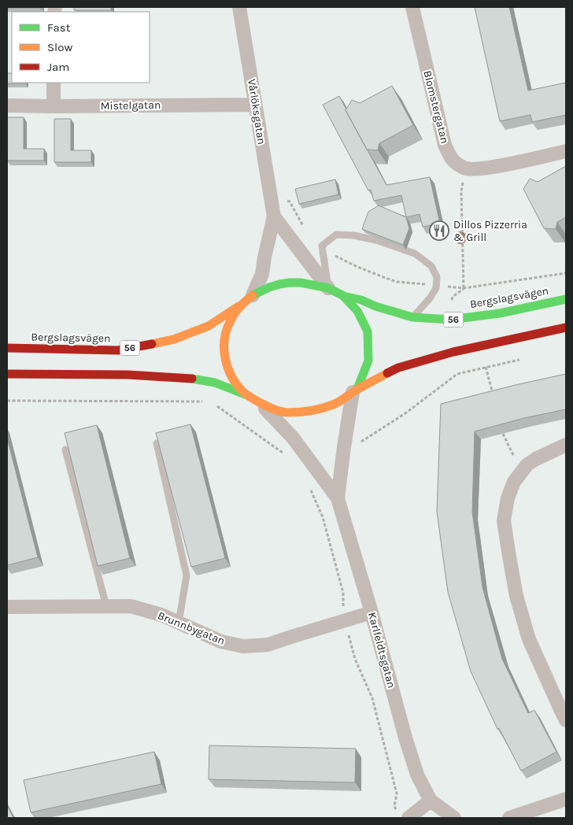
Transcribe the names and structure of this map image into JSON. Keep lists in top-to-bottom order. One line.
{"streets":{"highway":["Bergslagsvägen","56"],"street":["Mistelgatan","Blomstergatan","Vårlöksgatan","Brunnbygatan","Karlfeldtsgatan"]},"crossings":[["Mistelgatan","Vårlöksgatan"],["Vårlöksgatan","Bergslagsvägen"],["Vårlöksgatan","56"],["Vårlöksgatan","Karlfeldtsgatan"],["Bergslagsvägen","56"],["Bergslagsvägen","Karlfeldtsgatan"],["56","Karlfeldtsgatan"],["Brunnbygatan","Karlfeldtsgatan"]],"places":{"restaurant":["Dillos Pizzerria & Grill"]},"legend":["Fast","Slow","Jam"]}
